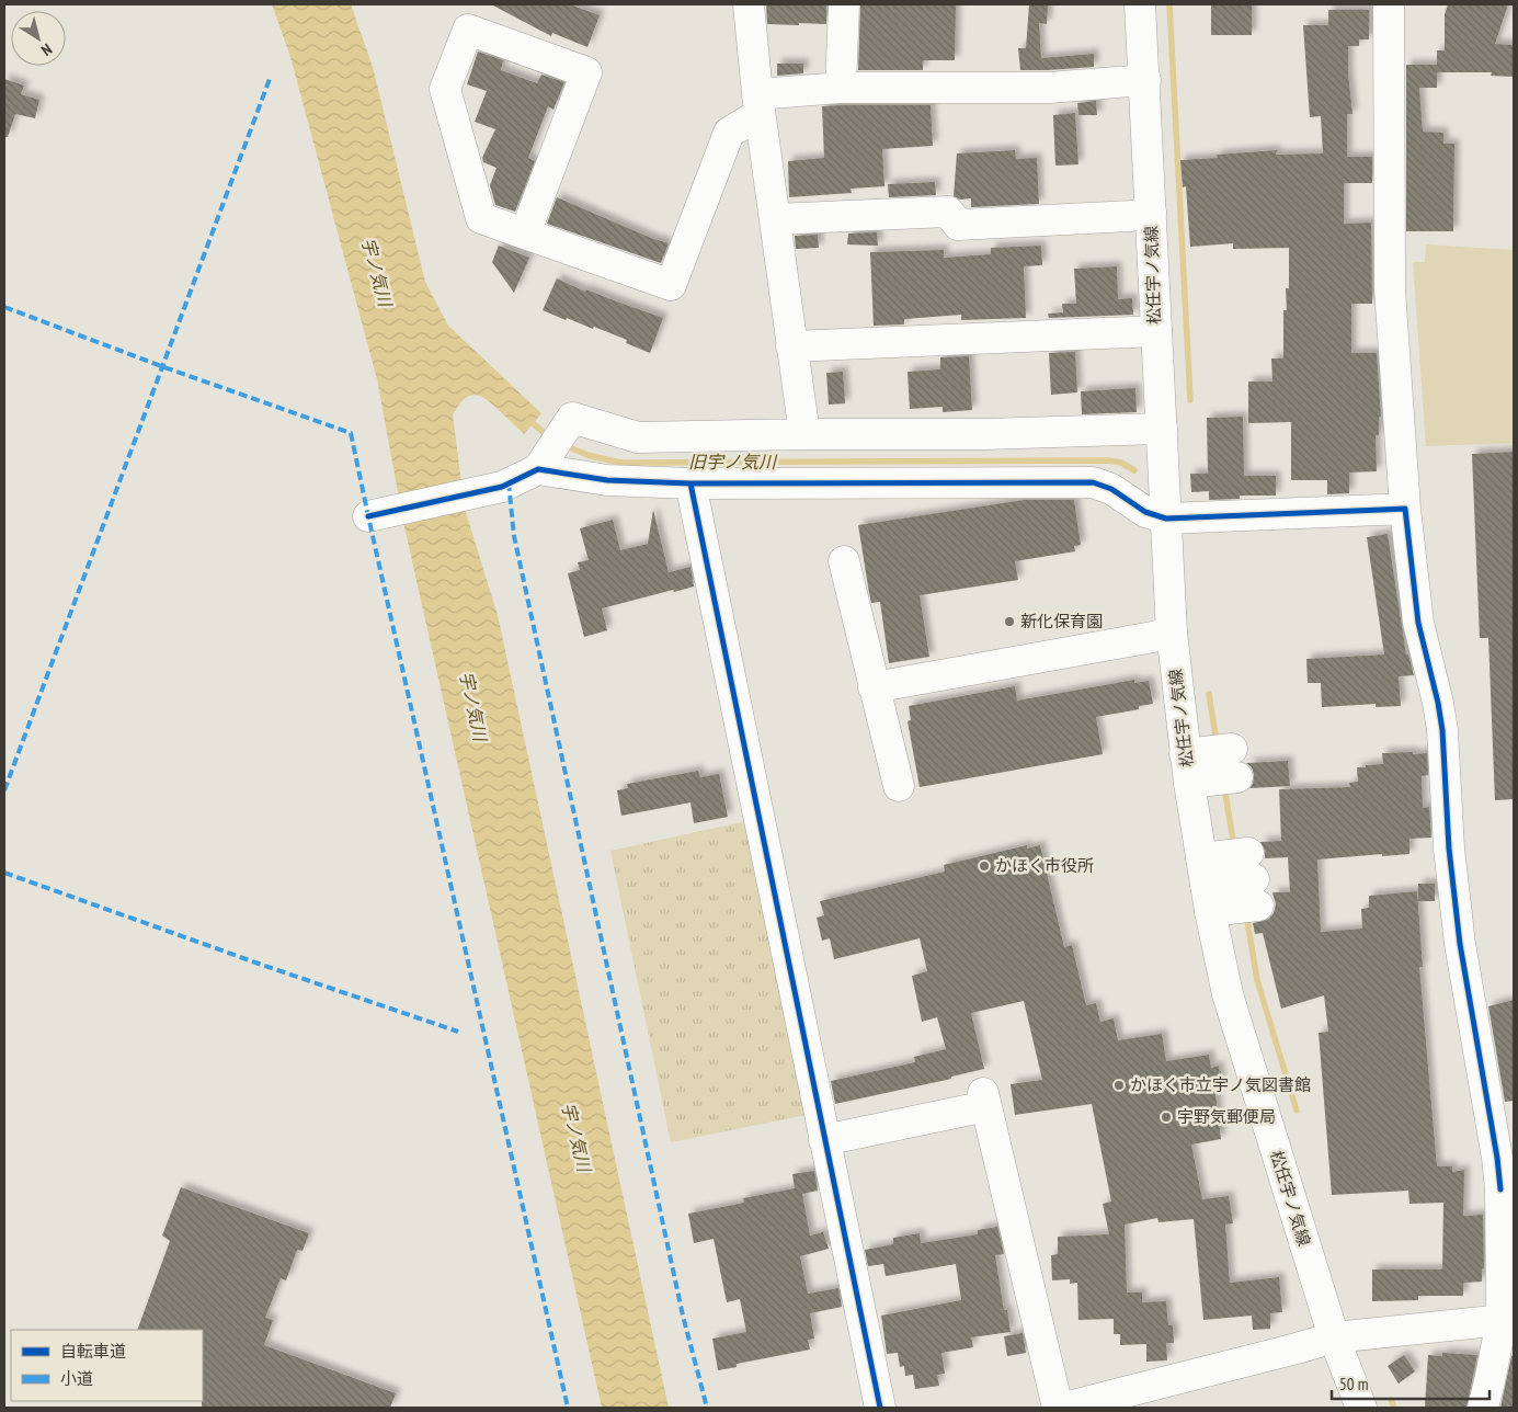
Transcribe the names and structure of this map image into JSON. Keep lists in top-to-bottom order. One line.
{"streets":{"street":["松任宇ノ気線"]},"water":["宇ノ気川","旧宇ノ気川"],"places":["新化保育園","かほく市役所","かほく市立宇ノ気図書館","宇野気郵便局"],"legend":["自転車道","小道"],"scale_bar":"50 m","north":"bottom right"}
